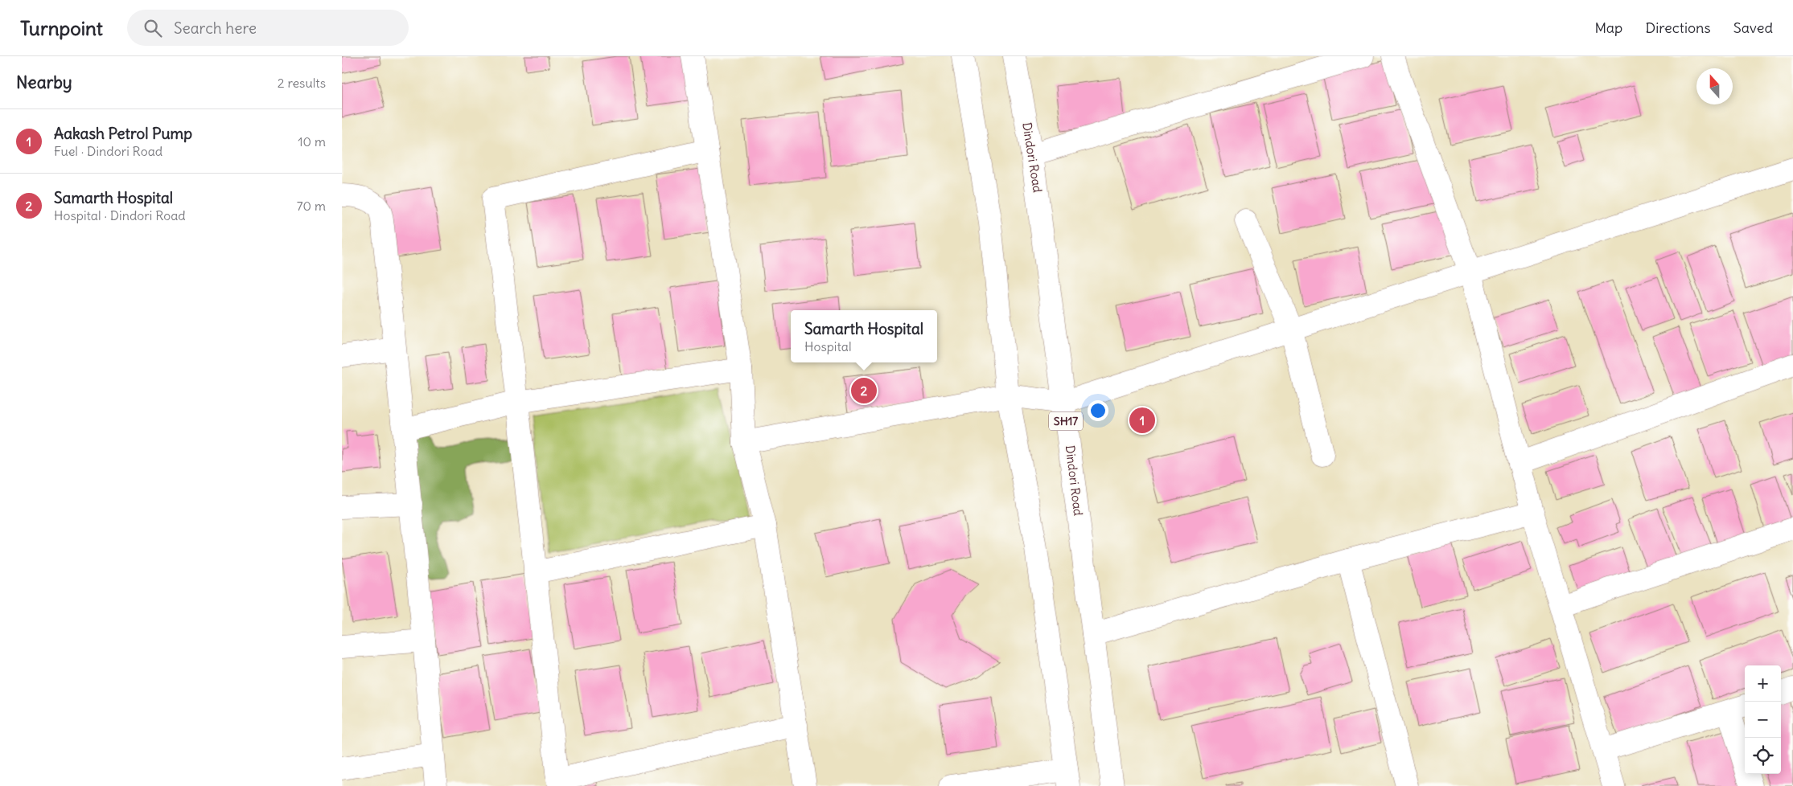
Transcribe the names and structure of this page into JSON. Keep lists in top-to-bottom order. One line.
{"streets":{"street":["Dindori Road","SH17"]},"north":"top","page":{"header":"Turnpoint","search":"Search here","nav":["Map","Directions","Saved"],"heading":["Nearby","2 results"],"list":[{"mark":"1","name":"Aakash Petrol Pump","note":"Fuel · Dindori Road","value":"10 m"},{"mark":"2","name":"Samarth Hospital","note":"Hospital · Dindori Road","value":"70 m"}],"popup":["Samarth Hospital","Hospital"],"pins":["2","1"],"map_buttons":["+","−"]}}
